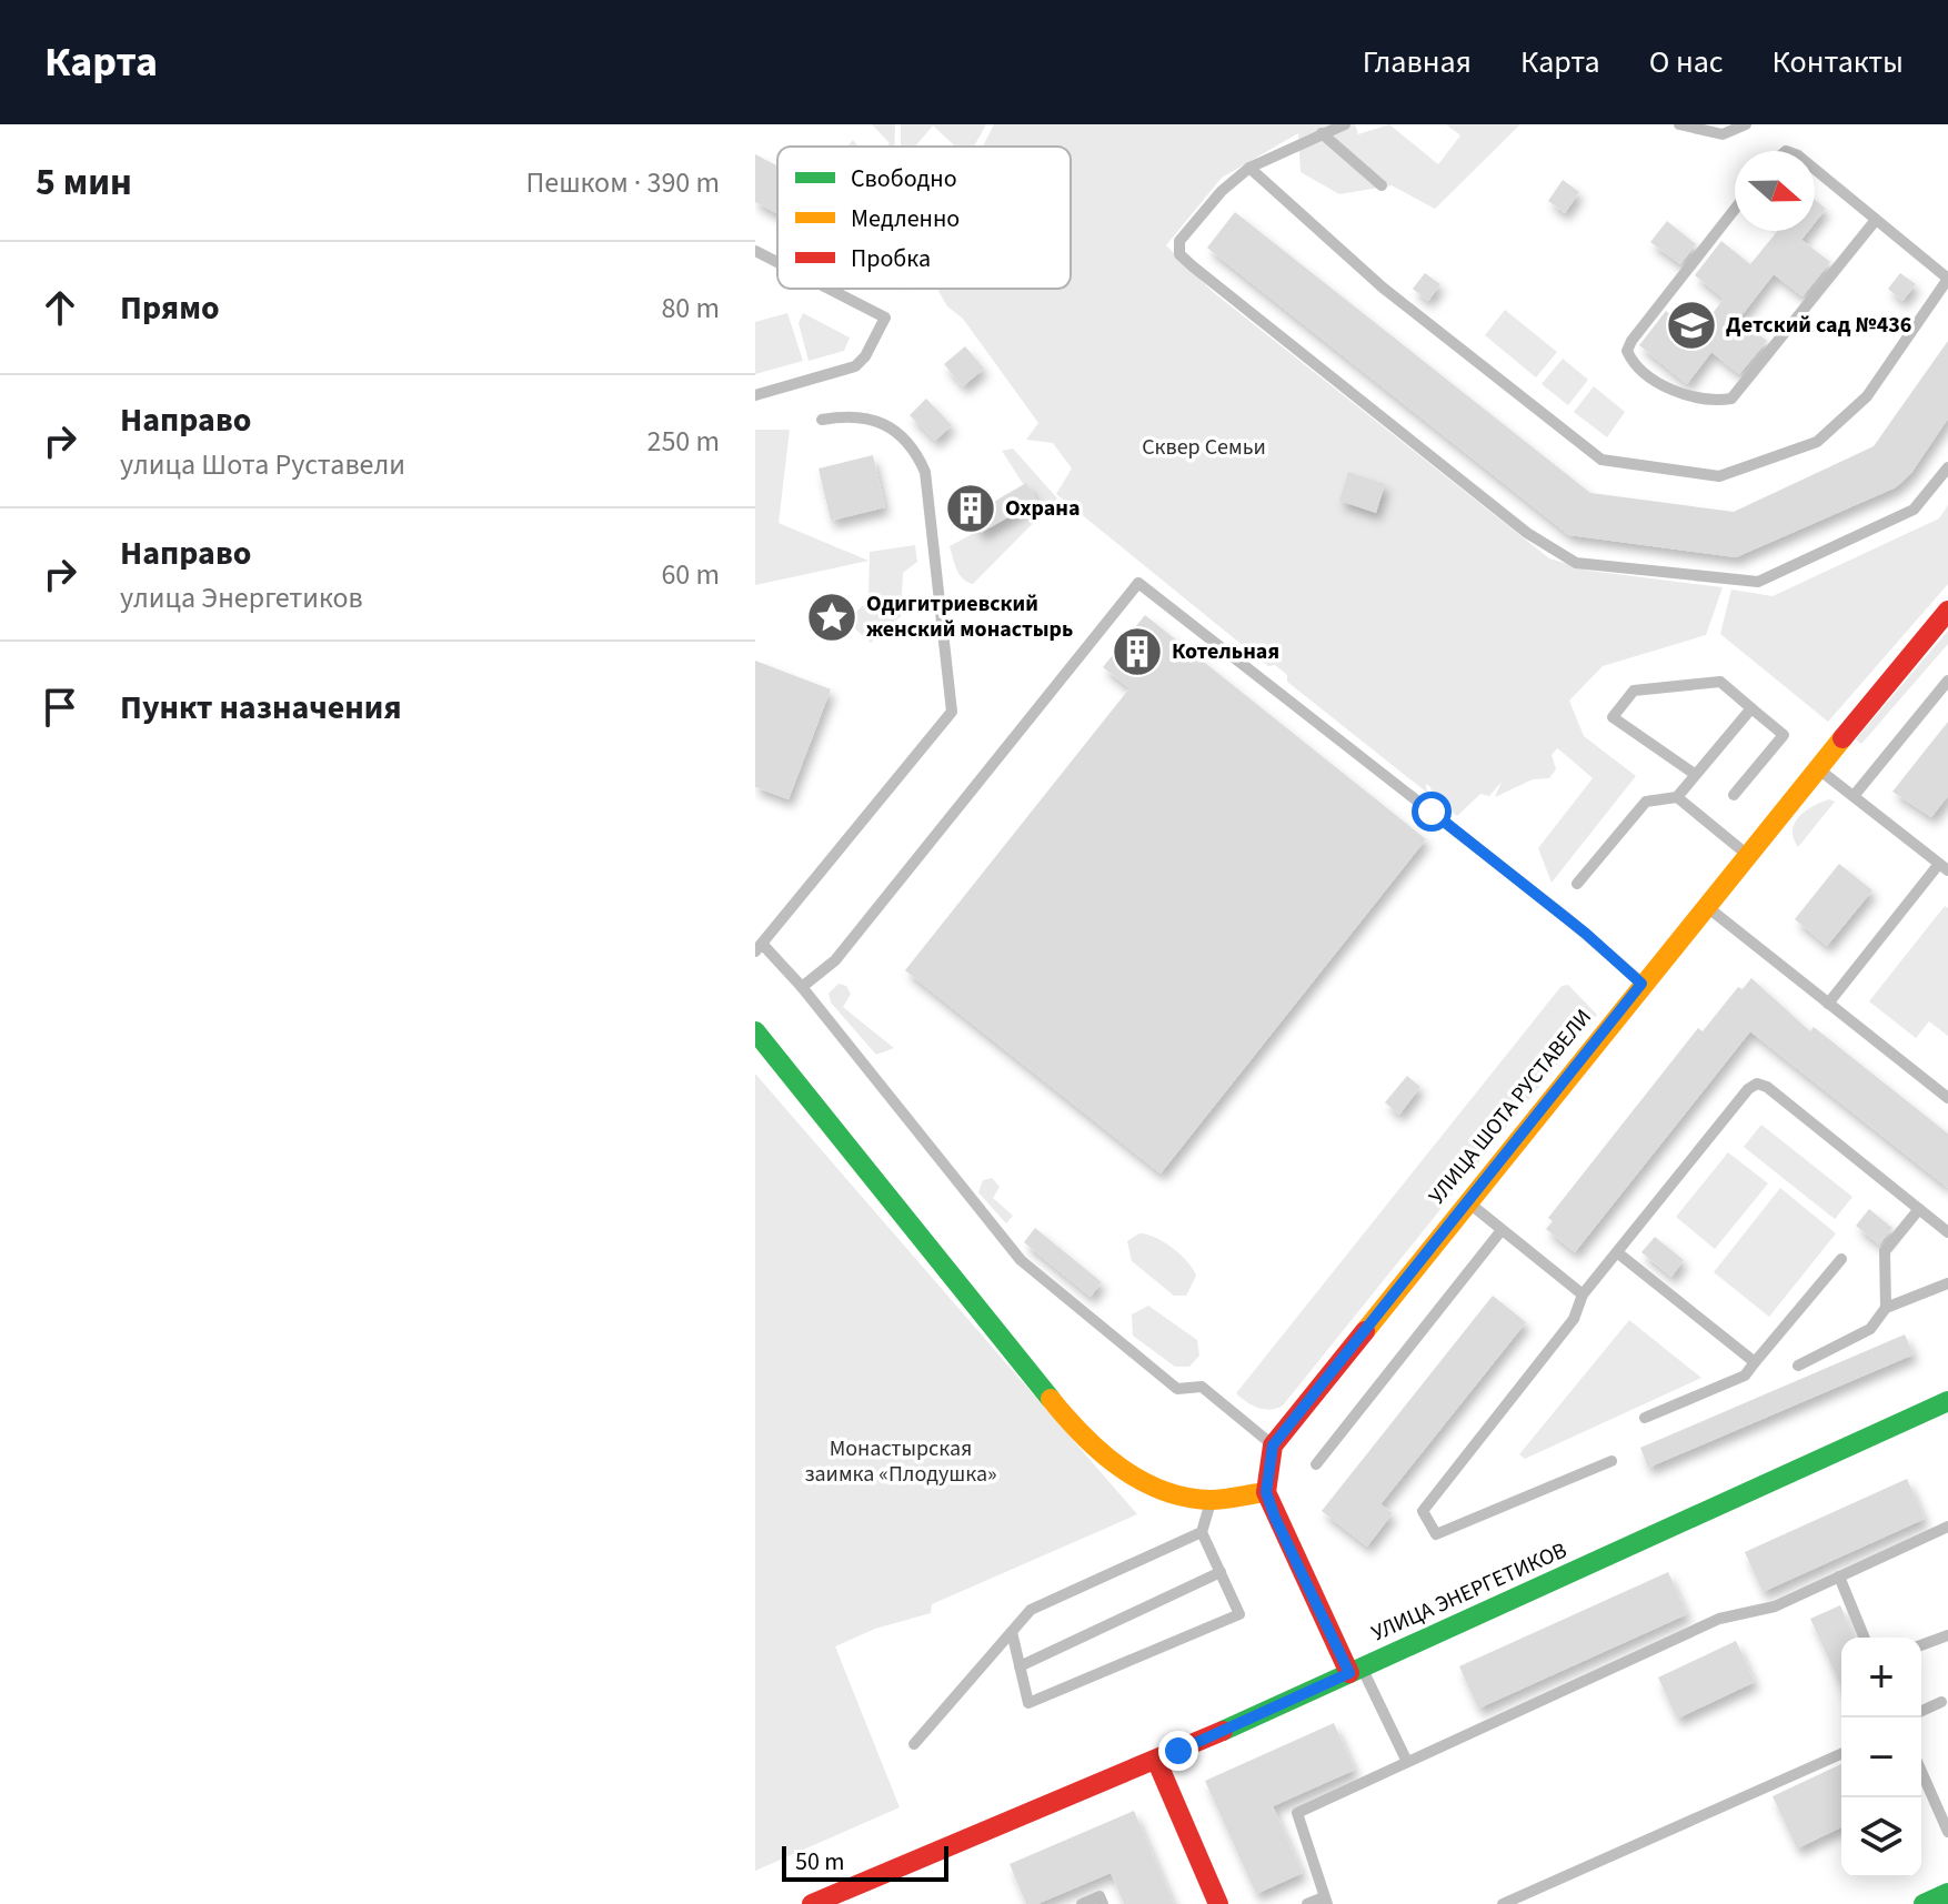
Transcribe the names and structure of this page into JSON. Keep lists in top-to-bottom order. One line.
{"streets":{"street":["УЛИЦА ШОТА РУСТАВЕЛИ","УЛИЦА ЭНЕРГЕТИКОВ"]},"parks":["Сквер Семьи","Монастырская заимка «Плодушка»"],"places":{"school or university":["Детский сад №436"],"building":["Охрана","Котельная"],"place":["Одигитриевский женский монастырь"]},"legend":["Свободно","Медленно","Пробка"],"scale_bar":"50 m","north":"right","page":{"header":"Карта","nav":["Главная","Карта","О нас","Контакты"],"heading":["5 мин","Пешком · 390 m"],"list":[["Прямо","80 m"],["Направо","улица Шота Руставели","250 m"],["Направо","улица Энергетиков","60 m"],"Пункт назначения"],"map_buttons":["+","−"],"scale":"50 m"}}
